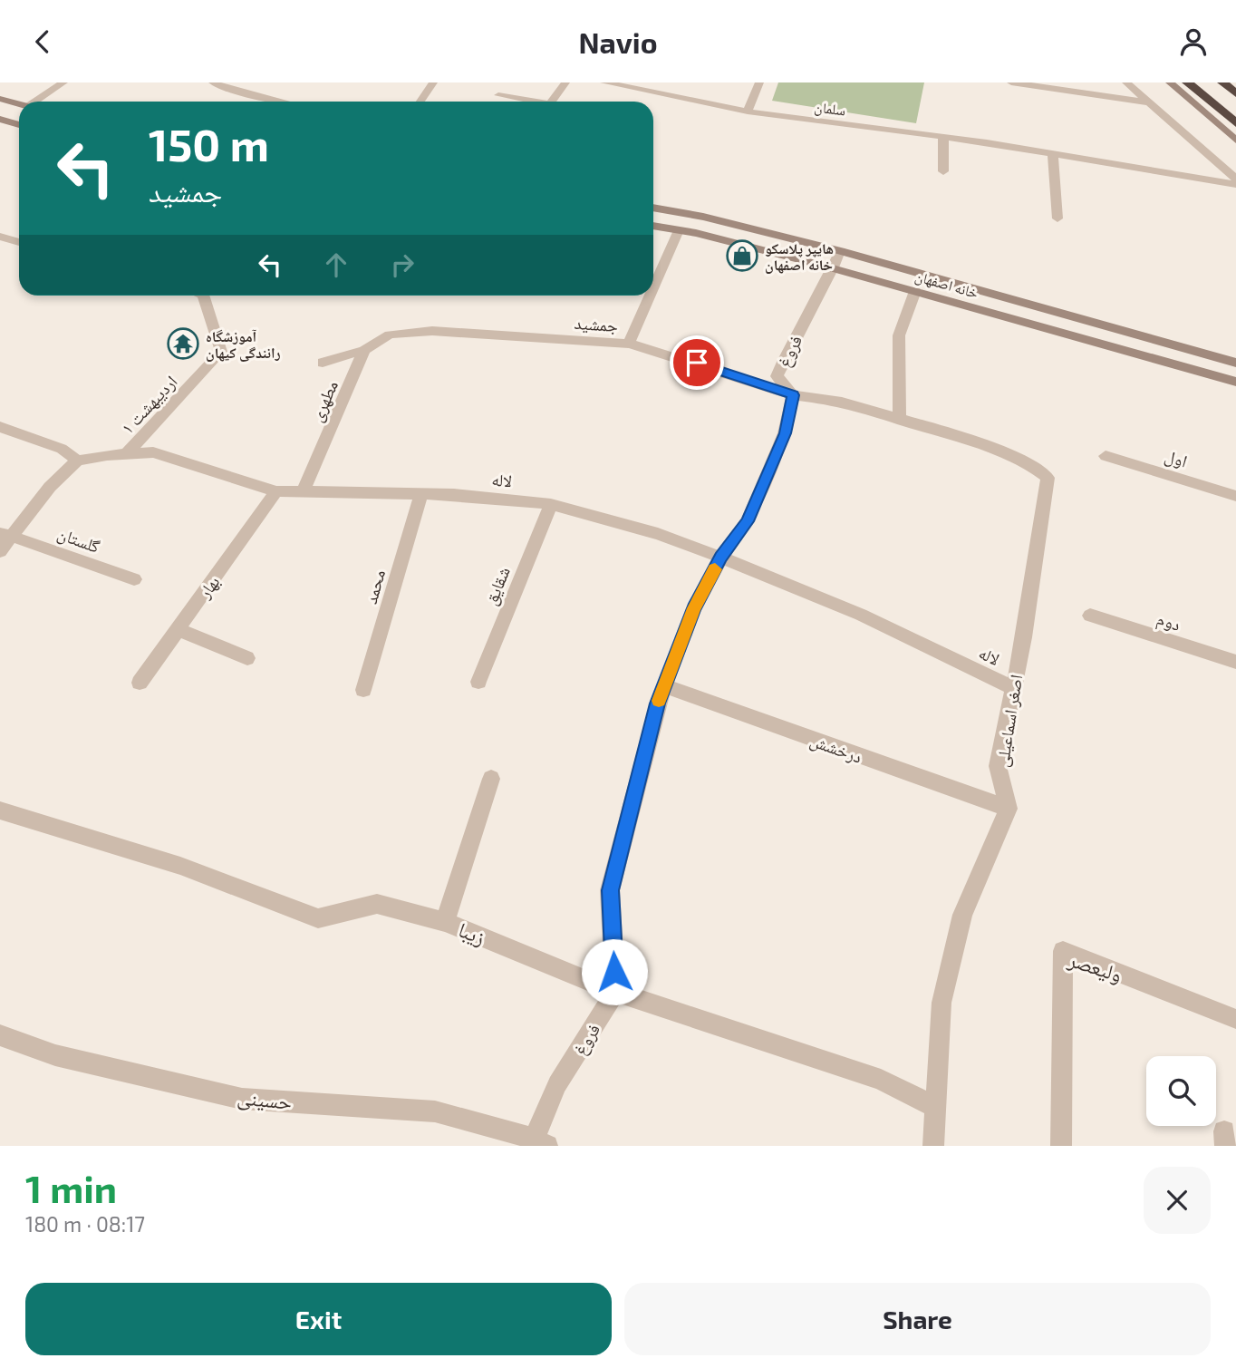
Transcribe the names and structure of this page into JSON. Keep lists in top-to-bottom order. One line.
{"streets":{"main road":["خانه اصفهان"],"street":["سلمان","جمشید","فروغ","مطهری","اردیبهشت ۱","اول","لاله","گلستان","شقایق","بهار","محمد","دوم","اصغر اسماعیلی","درخشش","زیبا","ولیعصر","حسینی"]},"crossings":[["خانه اصفهان","فروغ"],["جمشید","فروغ"],["جمشید","مطهری"],["جمشید","اصغر اسماعیلی"],["فروغ","لاله"],["فروغ","اصغر اسماعیلی"],["فروغ","درخشش"],["فروغ","زیبا"],["فروغ","حسینی"],["مطهری","لاله"],["اردیبهشت ۱","لاله"],["لاله","شقایق"],["لاله","بهار"],["لاله","محمد"],["لاله","اصغر اسماعیلی"],["اصغر اسماعیلی","درخشش"]],"places":{"shop":["هایپر پلاسکو خانه اصفهان"],"temple":["آموزشگاه رانندگی کیهان"]},"page":{"header":"Navio","turn":["150 m","جمشید"],"heading":["1 min","180 m · 08:17"],"buttons":["Exit","Share"]}}
